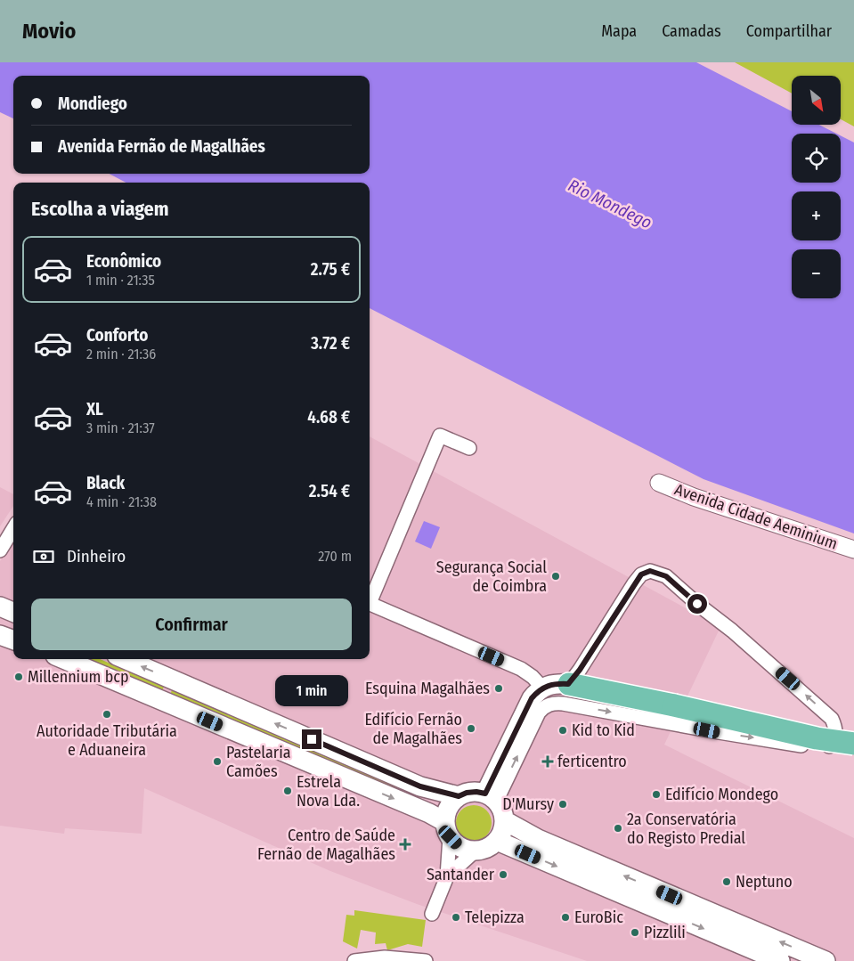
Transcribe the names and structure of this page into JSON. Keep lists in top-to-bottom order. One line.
{"streets":{"street":["Avenida Cidade Aeminium"]},"water":["Rio Mondego"],"places":{"other":["Segurança Social de Coimbra","Millennium bcp","Esquina Magalhães","Autoridade Tributária e Aduaneira","Edifício Fernão de Magalhães","Kid to Kid","Pastelaria Camões","Estrela Nova Lda.","Edifício Mondego","D'Mursy","2a Conservatória do Registo Predial","Santander","Neptuno","Telepizza","EuroBic","Pizzlili"],"health":["ferticentro","Centro de Saúde Fernão de Magalhães"]},"north":"bottom right","page":{"header":"Movio","nav":["Mapa","Camadas","Compartilhar"],"map_buttons":["+","−"],"banner":["Mondiego","Avenida Fernão de Magalhães"],"heading":"Escolha a viagem","list":[{"name":"Econômico","note":"1 min · 21:35","value":"2.75 €"},{"name":"Conforto","note":"2 min · 21:36","value":"3.72 €"},{"name":"XL","note":"3 min · 21:37","value":"4.68 €"},{"name":"Black","note":"4 min · 21:38","value":"2.54 €"}],"pay":["Dinheiro","270 m"],"buttons":"Confirmar","bubble":"1 min"}}
